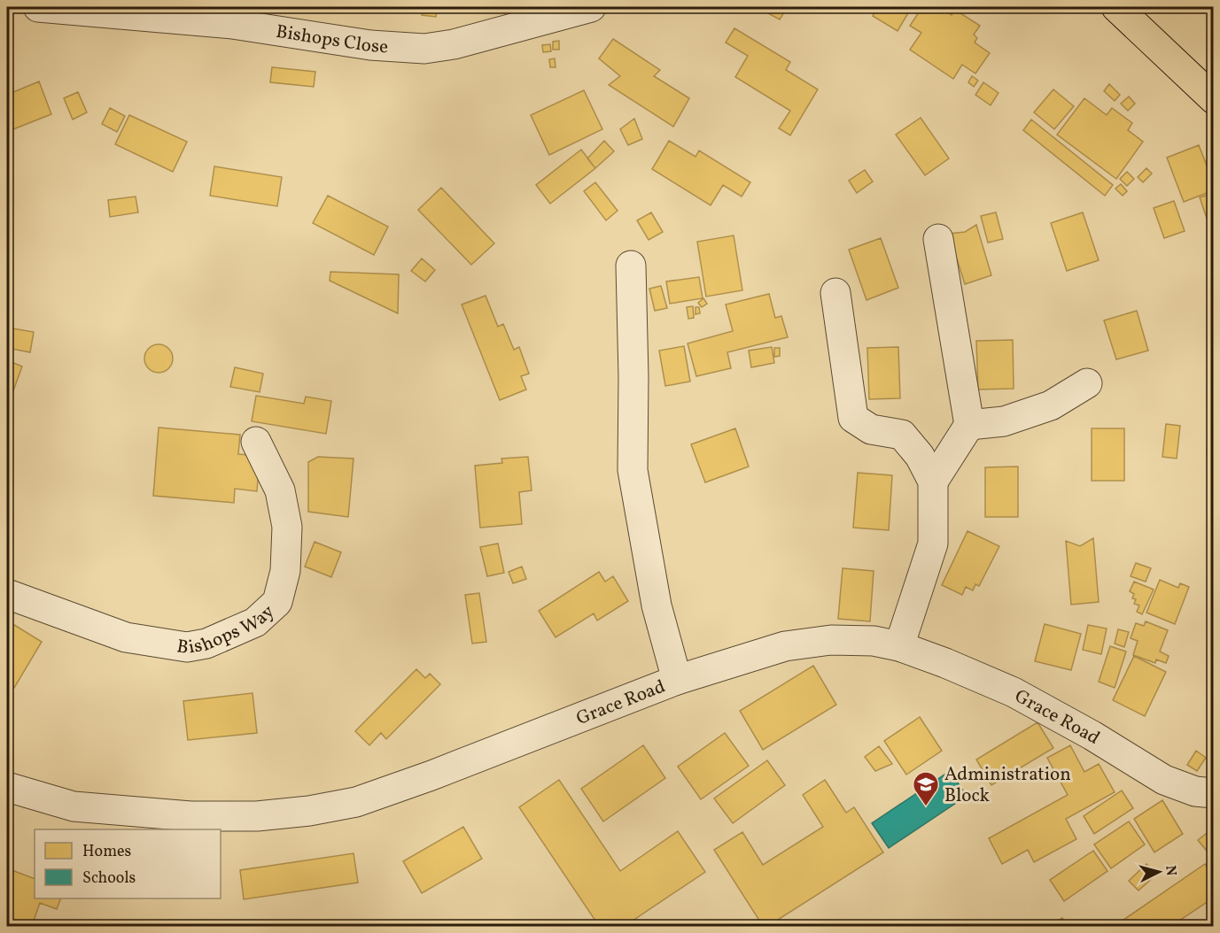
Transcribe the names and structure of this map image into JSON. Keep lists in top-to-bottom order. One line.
{"streets":{"street":["Bishops Close","Bishops Way","Grace Road"]},"places":{"school or university":["Administration Block"]},"legend":["Homes","Schools"],"north":"right"}
